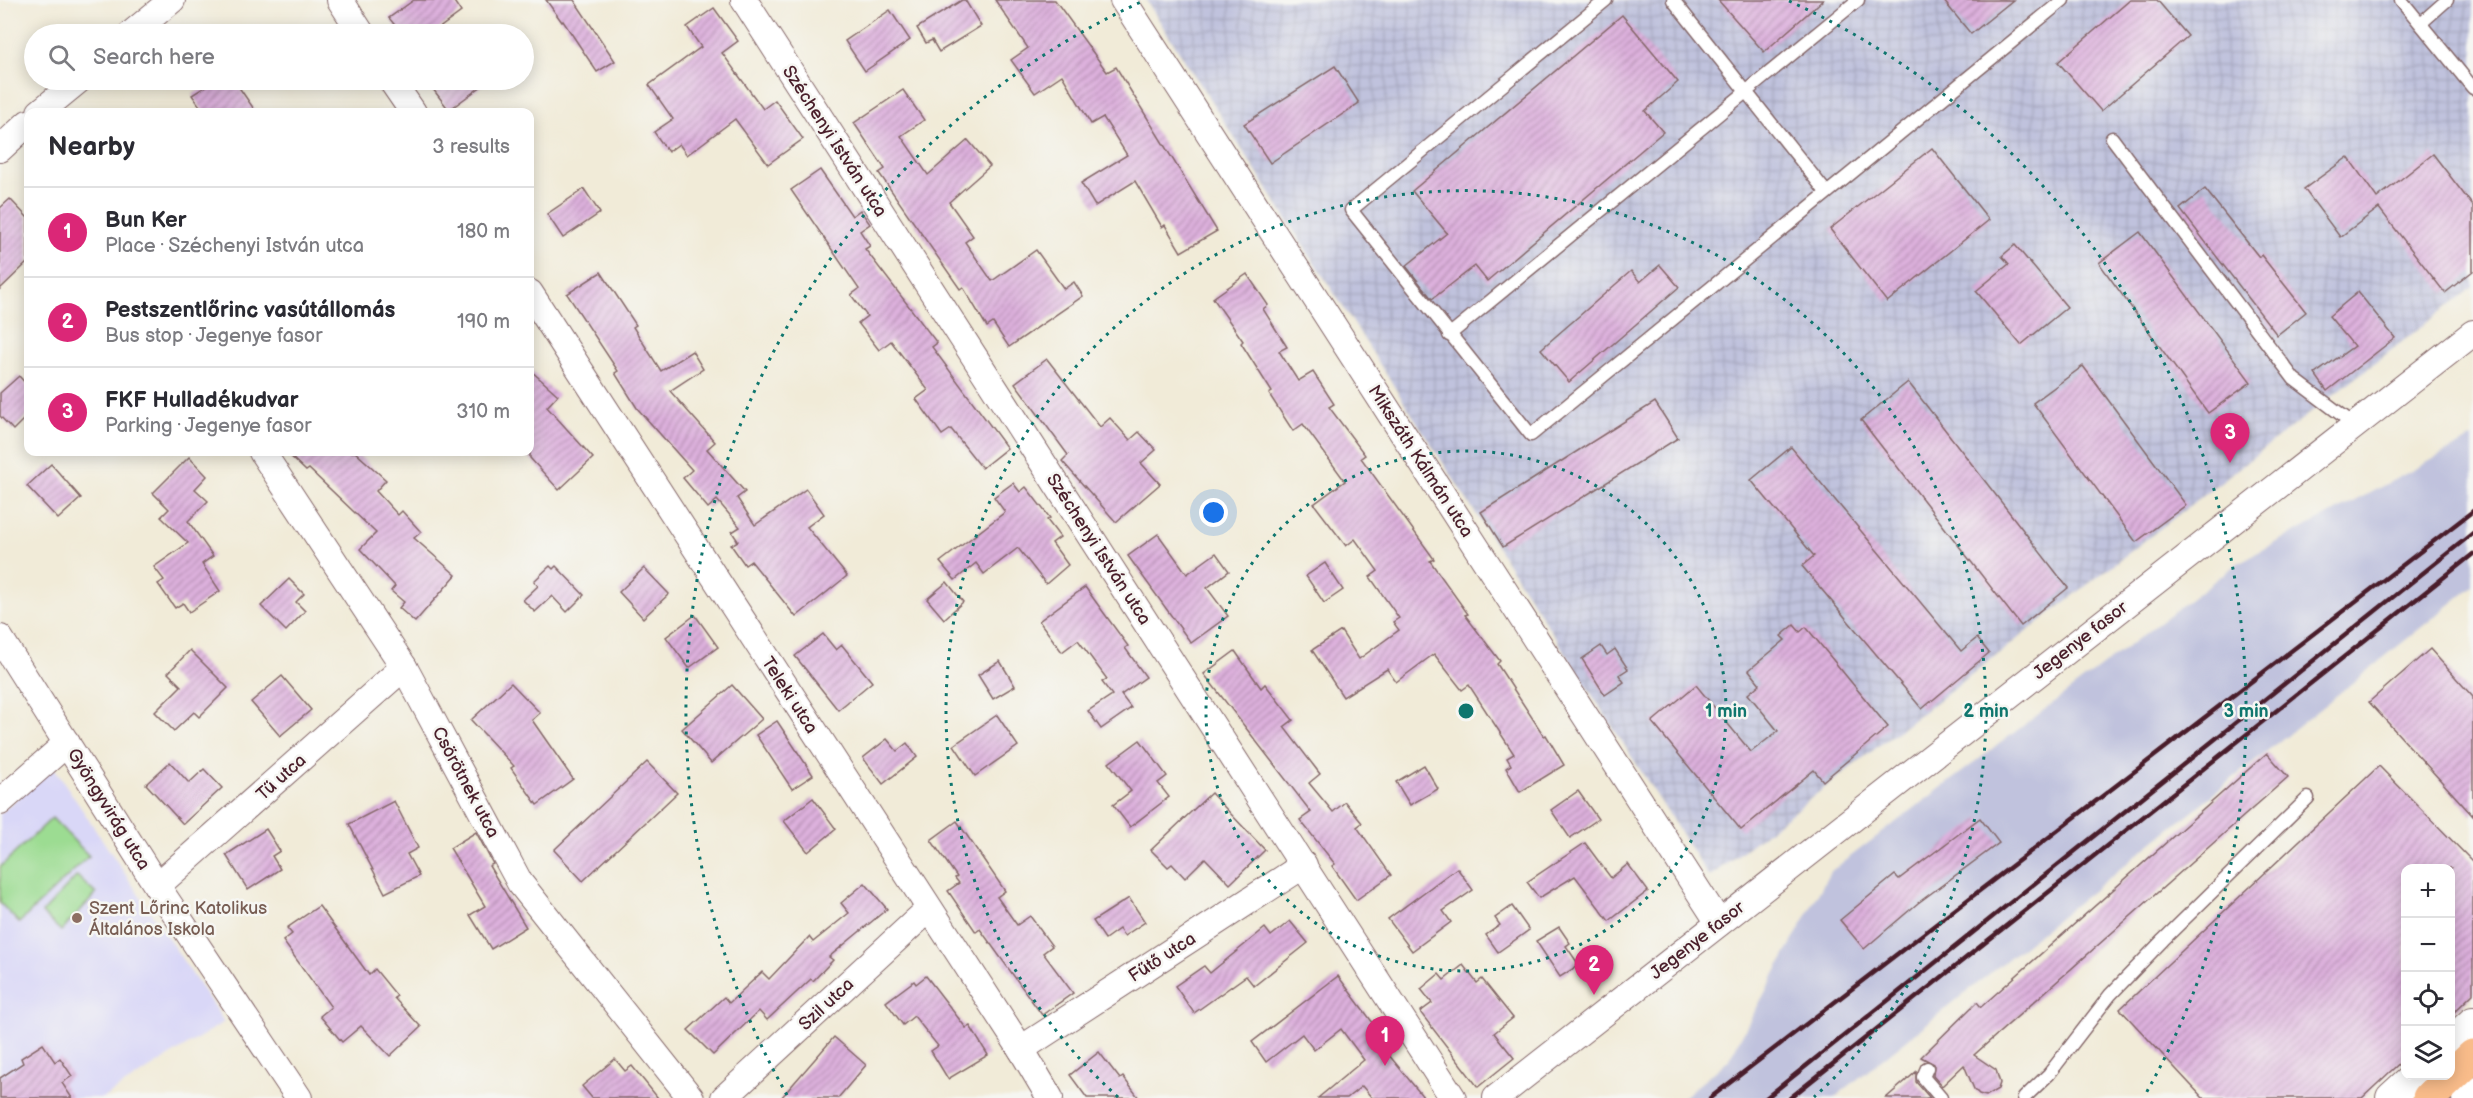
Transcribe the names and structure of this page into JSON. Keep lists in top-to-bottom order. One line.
{"streets":{"street":["Széchenyi István utca","Mikszáth Kálmán utca","Jegenye fasor","Teleki utca","Tű utca","Csörötnek utca","Gyöngyvirág utca","Fűtő utca","Szil utca"]},"crossings":[["Széchenyi István utca","Fűtő utca"],["Mikszáth Kálmán utca","Jegenye fasor"],["Teleki utca","Fűtő utca"],["Teleki utca","Szil utca"],["Tű utca","Csörötnek utca"],["Tű utca","Gyöngyvirág utca"]],"places":["Szent Lőrinc Katolikus Általános Iskola"],"page":{"search":"Search here","heading":["Nearby","3 results"],"list":[{"mark":"1","name":"Bun Ker","note":"Place · Széchenyi István utca","value":"180 m"},{"mark":"2","name":"Pestszentlőrinc vasútállomás","note":"Bus stop · Jegenye fasor","value":"190 m"},{"mark":"3","name":"FKF Hulladékudvar","note":"Parking · Jegenye fasor","value":"310 m"}],"pins":["3","2","1"],"map_buttons":["+","−"]},"rings":["1 min","2 min","3 min"]}
